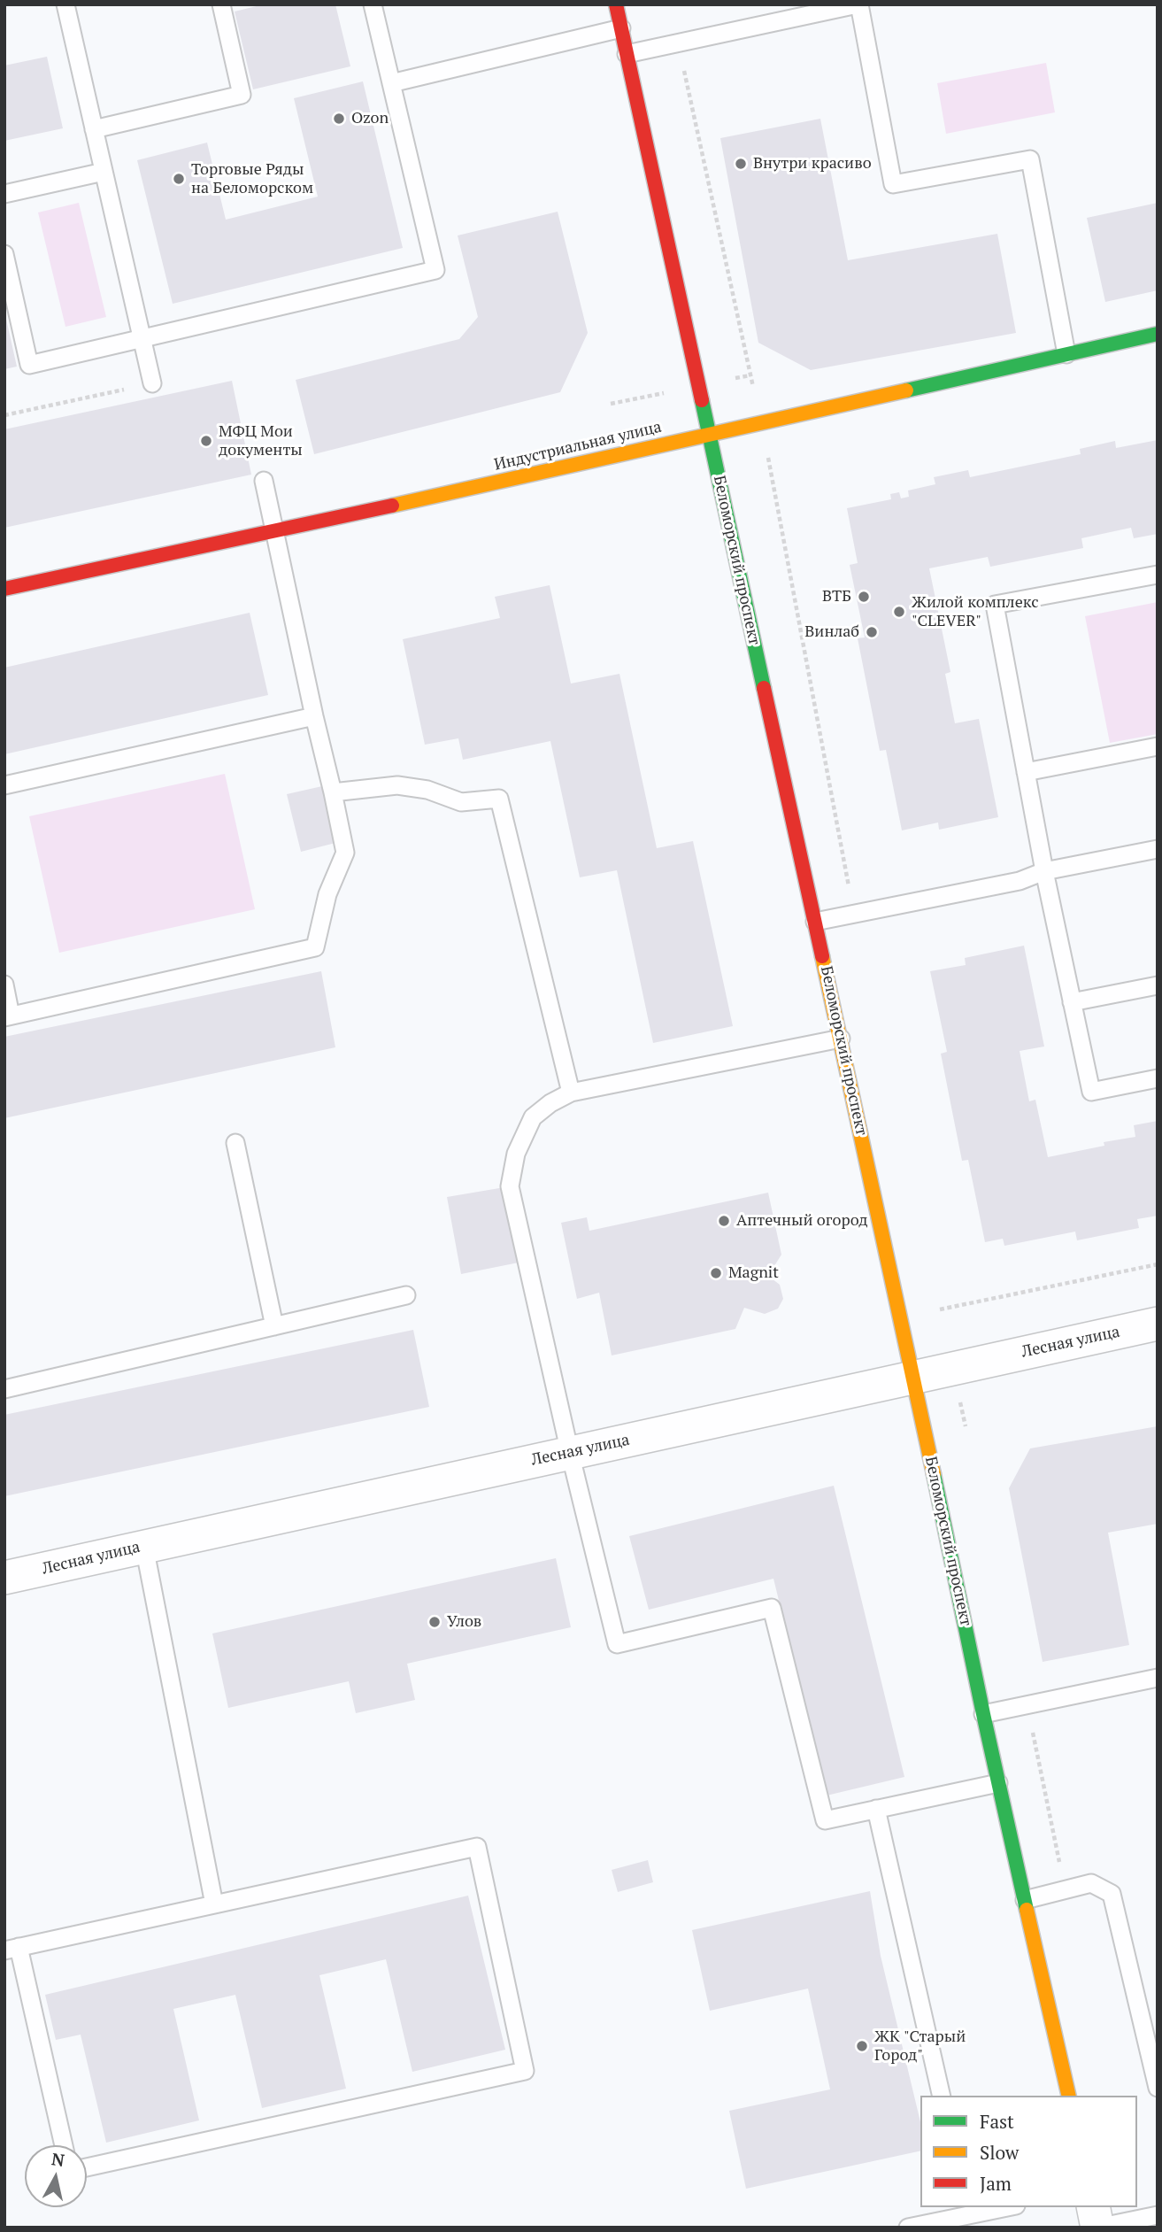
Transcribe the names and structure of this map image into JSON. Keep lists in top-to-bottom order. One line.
{"streets":{"street":["Индустриальная улица","Беломорский проспект","Лесная улица"]},"crossings":[["Индустриальная улица","Беломорский проспект"],["Беломорский проспект","Лесная улица"]],"places":["Ozon","Внутри красиво","Торговые Ряды на Беломорском","МФЦ Мои документы","ВТБ","Жилой комплекс \"СLEVER\"","Винлаб","Аптечный огород","Magnit","Улов","ЖК \"Старый Город\""],"legend":["Fast","Slow","Jam"],"north":"top"}
